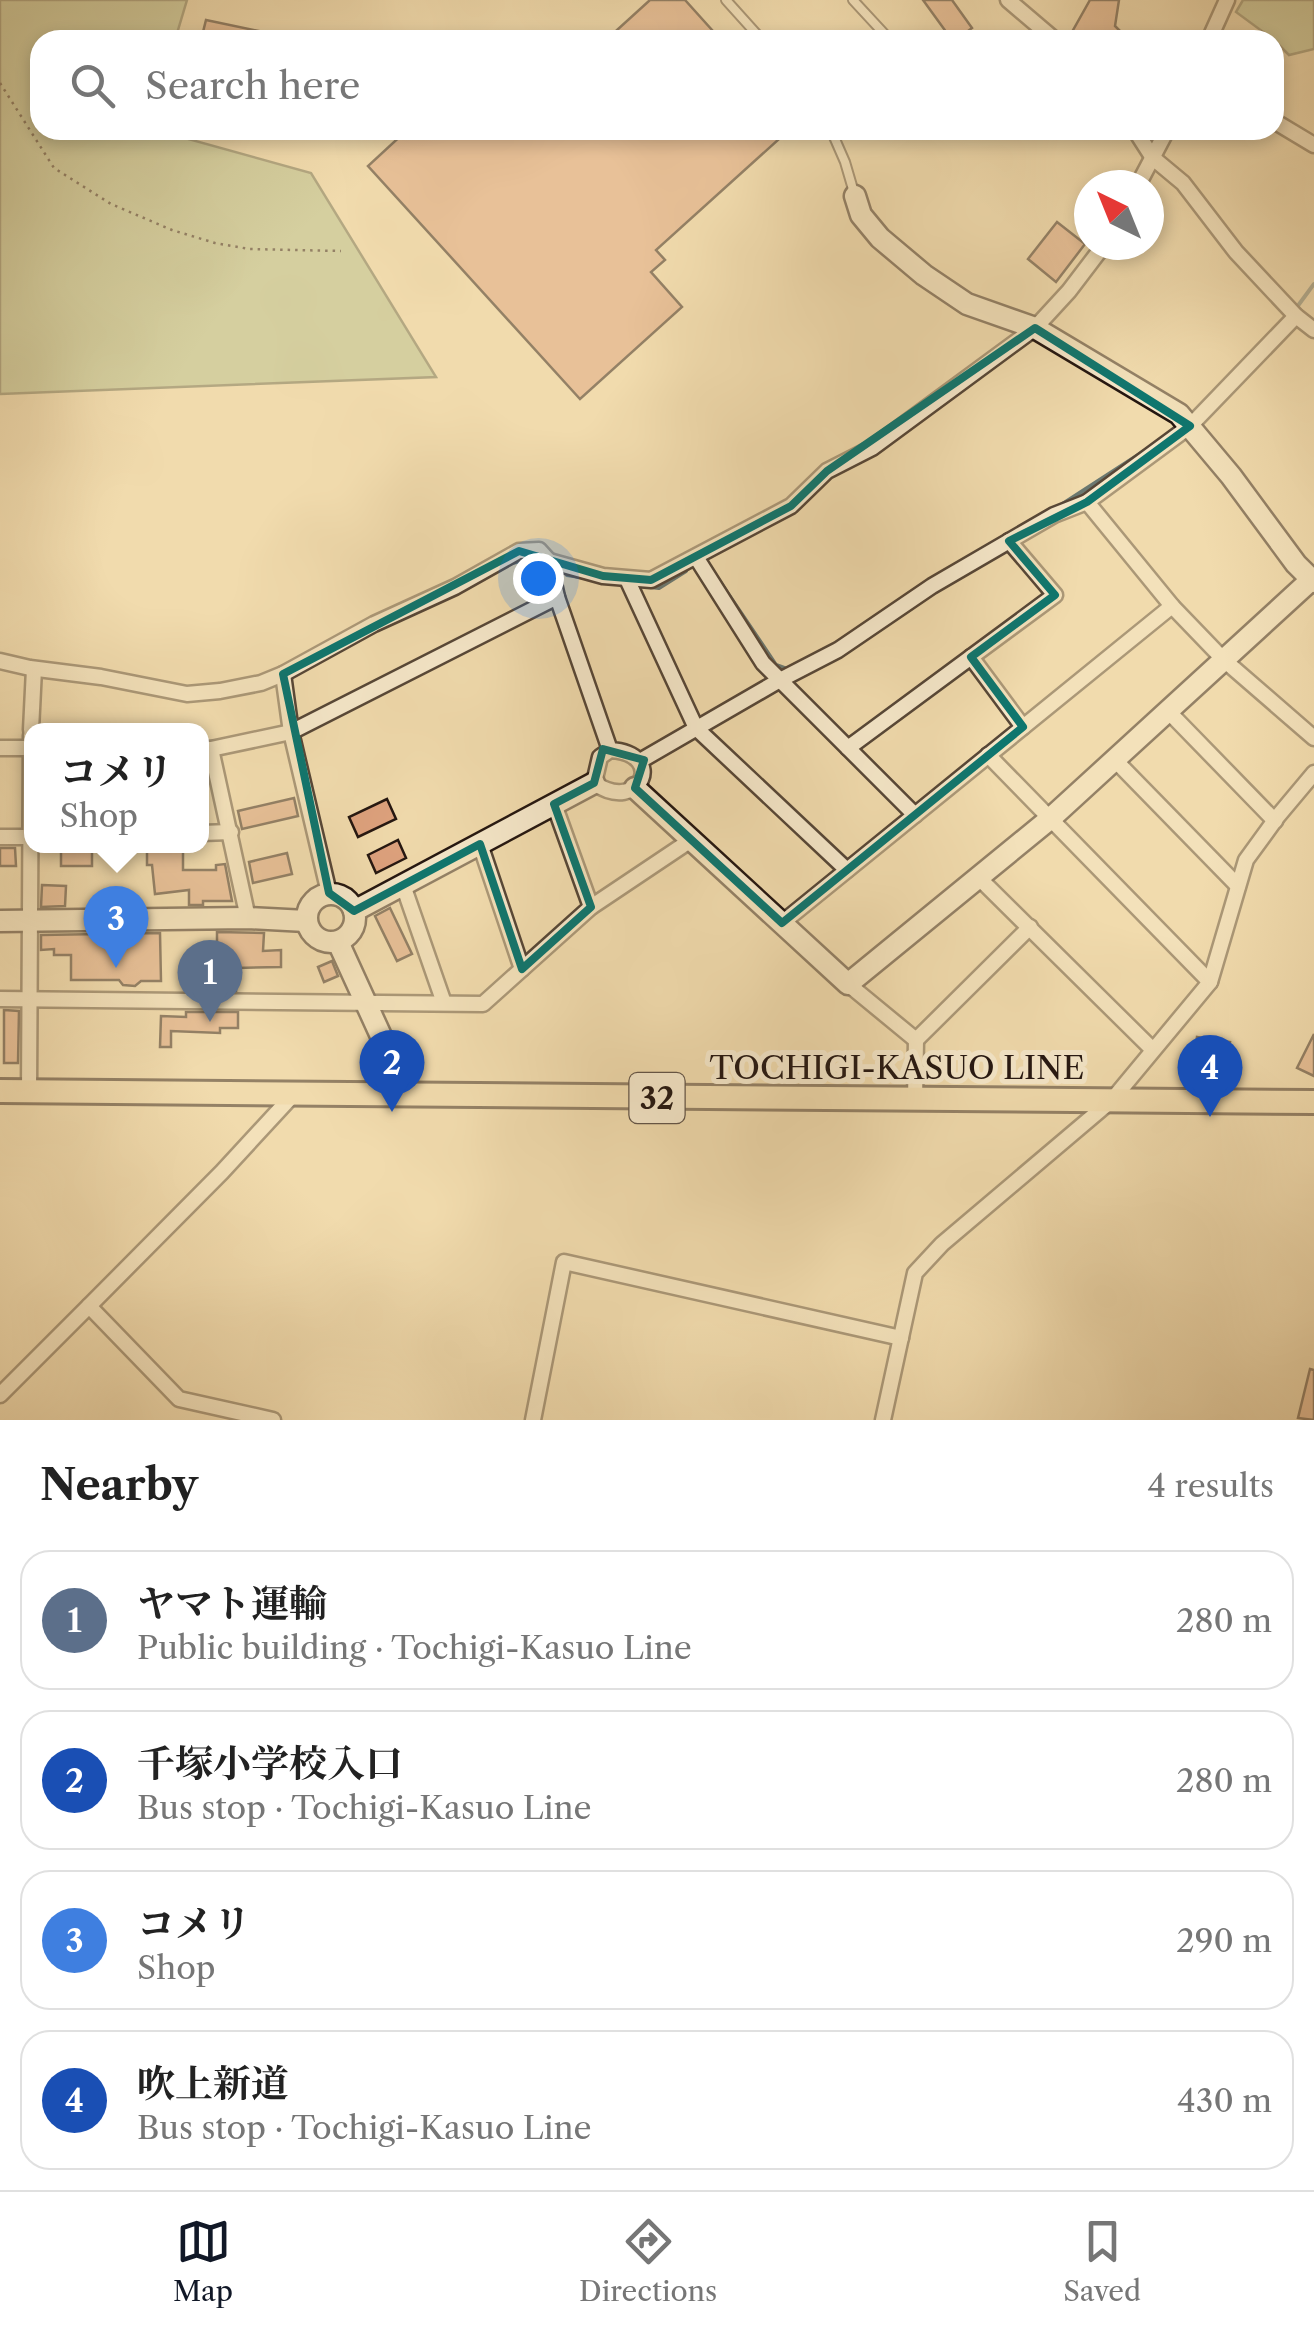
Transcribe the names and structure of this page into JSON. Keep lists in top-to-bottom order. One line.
{"streets":{"main road":["TOCHIGI-KASUO LINE","32"]},"north":"top left","page":{"search":"Search here","popup":["コメリ","Shop"],"pins":["3","1","2","4"],"heading":["Nearby","4 results"],"list":[{"mark":"1","name":"ヤマト運輸","note":"Public building · Tochigi-Kasuo Line","value":"280 m"},{"mark":"2","name":"千塚小学校入口","note":"Bus stop · Tochigi-Kasuo Line","value":"280 m"},{"mark":"3","name":"コメリ","note":"Shop","value":"290 m"},{"mark":"4","name":"吹上新道","note":"Bus stop · Tochigi-Kasuo Line","value":"430 m"}],"nav":["Map","Directions","Saved"]}}
